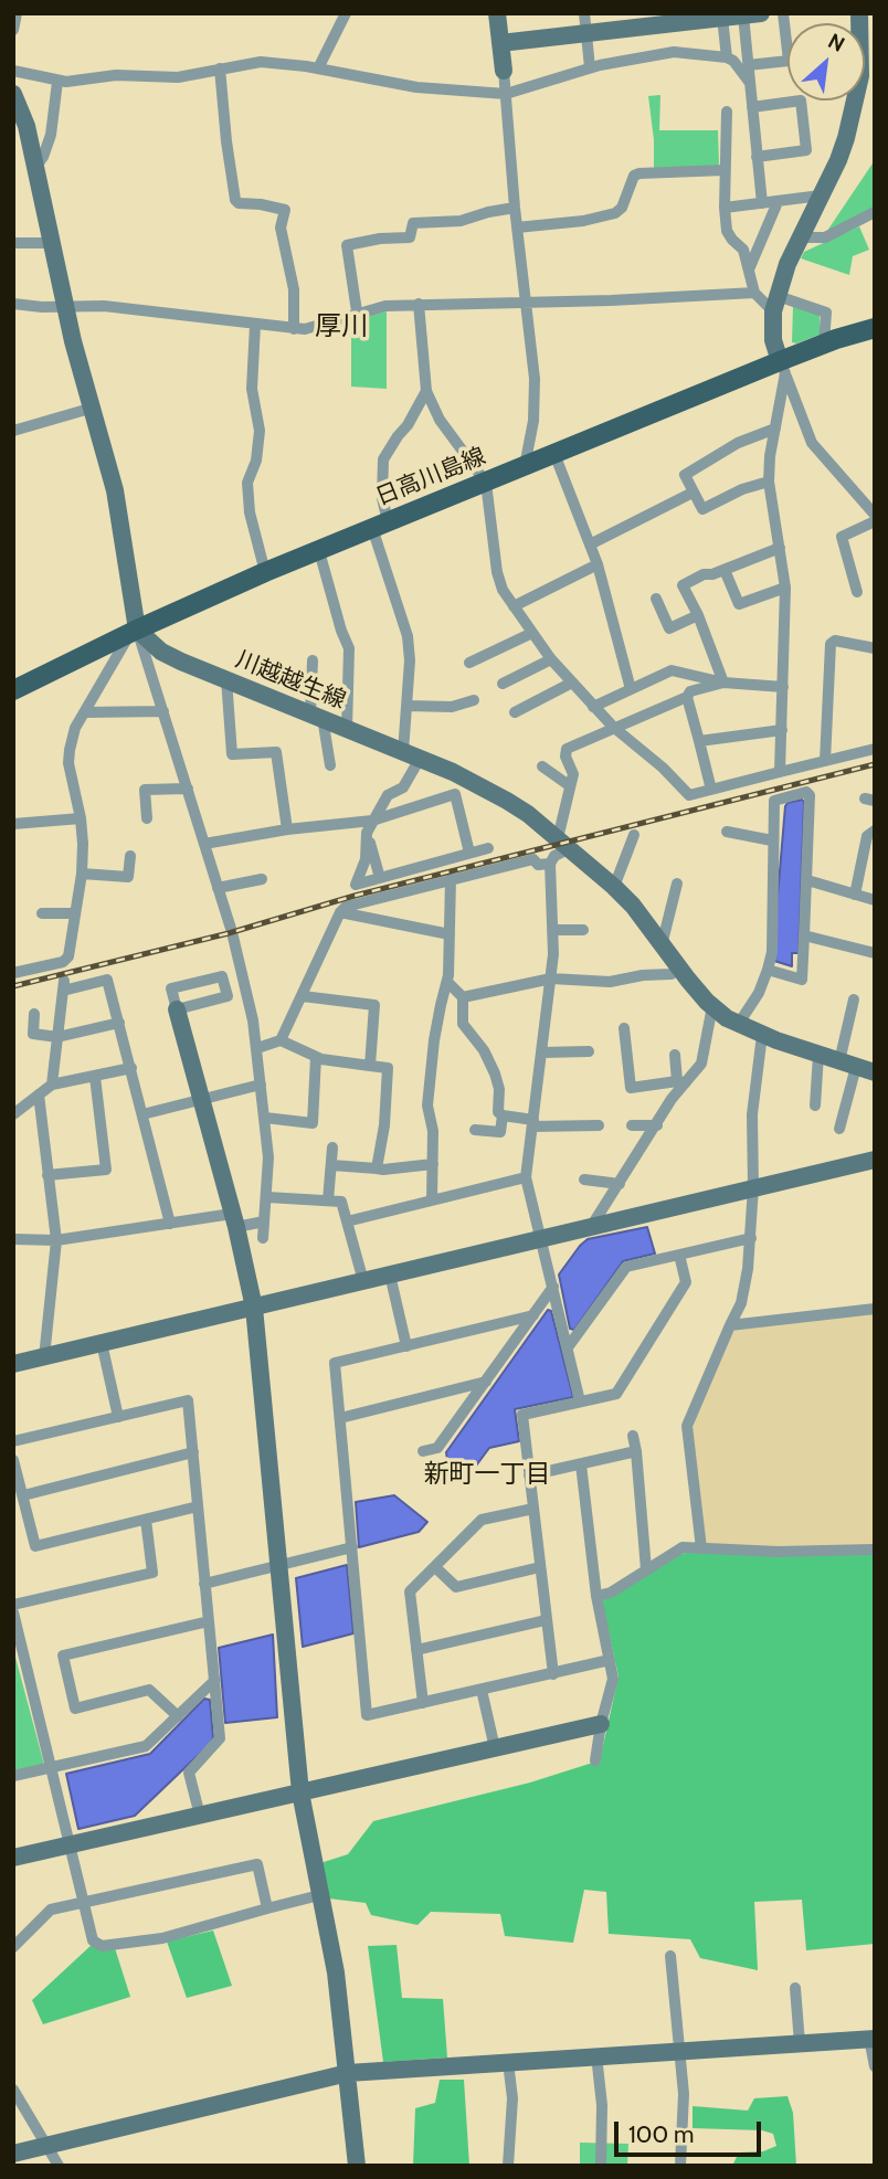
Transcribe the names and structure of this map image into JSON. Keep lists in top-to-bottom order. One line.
{"streets":{"main road":["日高川島線"],"street":["川越越生線"]},"crossings":[["日高川島線","川越越生線"]],"districts":["厚川","新町一丁目"],"scale_bar":"100 m","north":"top right"}
